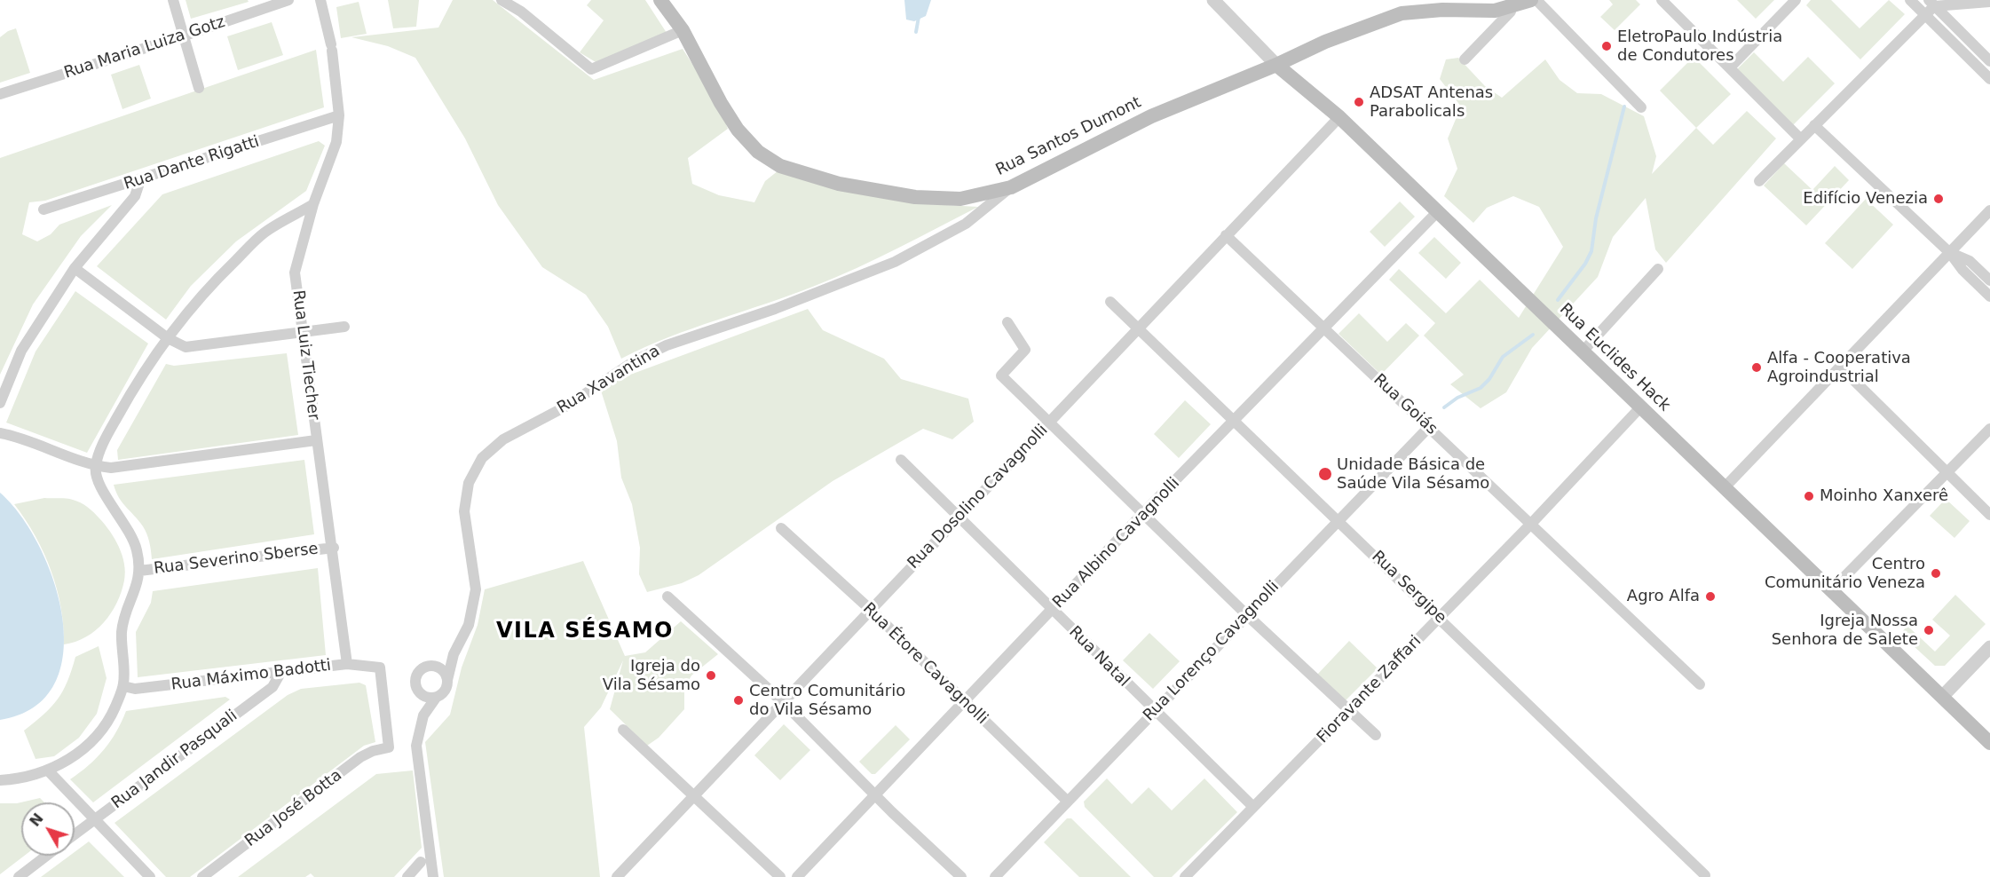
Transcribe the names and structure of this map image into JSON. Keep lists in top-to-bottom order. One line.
{"streets":{"main road":["Rua Santos Dumont","Rua Euclides Hack"],"street":["Rua Maria Luiza Gotz","Rua Dante Rigatti","Rua Luiz Tiecher","Rua Xavantina","Rua Goiás","Rua Dosolino Cavagnolli","Rua Albino Cavagnolli","Rua Severino Sberse","Rua Sergipe","Rua Lorenço Cavagnolli","Rua Natal","Rua Étore Cavagnolli","Rua Máximo Badotti","Fioravante Zaffari","Rua Jandir Pasquali","Rua José Botta"]},"crossings":[["Rua Santos Dumont","Rua Euclides Hack"],["Rua Santos Dumont","Rua Xavantina"],["Rua Dante Rigatti","Rua Luiz Tiecher"],["Rua Luiz Tiecher","Rua Severino Sberse"],["Rua Luiz Tiecher","Rua Máximo Badotti"],["Rua Euclides Hack","Rua Dosolino Cavagnolli"],["Rua Euclides Hack","Rua Albino Cavagnolli"],["Rua Euclides Hack","Fioravante Zaffari"],["Rua Goiás","Rua Dosolino Cavagnolli"],["Rua Goiás","Rua Albino Cavagnolli"],["Rua Goiás","Rua Lorenço Cavagnolli"],["Rua Goiás","Fioravante Zaffari"],["Rua Dosolino Cavagnolli","Rua Sergipe"],["Rua Dosolino Cavagnolli","Rua Natal"],["Rua Dosolino Cavagnolli","Rua Étore Cavagnolli"],["Rua Albino Cavagnolli","Rua Sergipe"],["Rua Albino Cavagnolli","Rua Natal"],["Rua Albino Cavagnolli","Rua Étore Cavagnolli"],["Rua Sergipe","Rua Lorenço Cavagnolli"],["Rua Sergipe","Fioravante Zaffari"],["Rua Lorenço Cavagnolli","Rua Natal"],["Rua Lorenço Cavagnolli","Rua Étore Cavagnolli"],["Rua Natal","Fioravante Zaffari"],["Rua Máximo Badotti","Rua Jandir Pasquali"],["Rua Máximo Badotti","Rua José Botta"]],"districts":["VILA SÉSAMO"],"places":["EletroPaulo Indústria de Condutores","ADSAT Antenas Parabolicals","Edifício Venezia","Alfa - Cooperativa Agroindustrial","Unidade Básica de Saúde Vila Sésamo","Moinho Xanxerê","Centro Comunitário Veneza","Agro Alfa","Igreja Nossa Senhora de Salete","Igreja do Vila Sésamo","Centro Comunitário do Vila Sésamo"],"north":"top left"}
